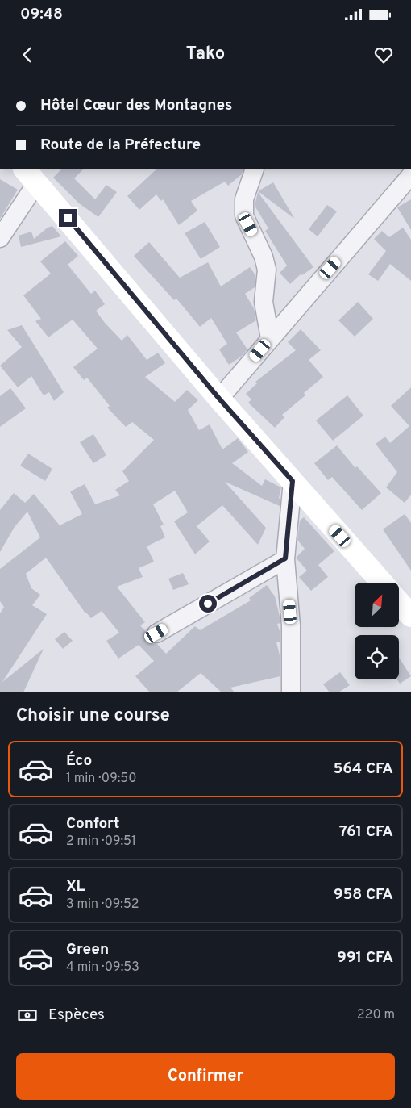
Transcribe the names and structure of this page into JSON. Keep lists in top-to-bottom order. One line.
{"north":"top right","page":{"status":"09:48","header":"Tako","banner":["Hôtel Cœur des Montagnes","Route de la Préfecture"],"heading":"Choisir une course","list":[{"name":"Éco","note":"1 min · 09:50","value":"564 CFA"},{"name":"Confort","note":"2 min · 09:51","value":"761 CFA"},{"name":"XL","note":"3 min · 09:52","value":"958 CFA"},{"name":"Green","note":"4 min · 09:53","value":"991 CFA"}],"pay":["Espèces","220 m"],"buttons":"Confirmer"}}
